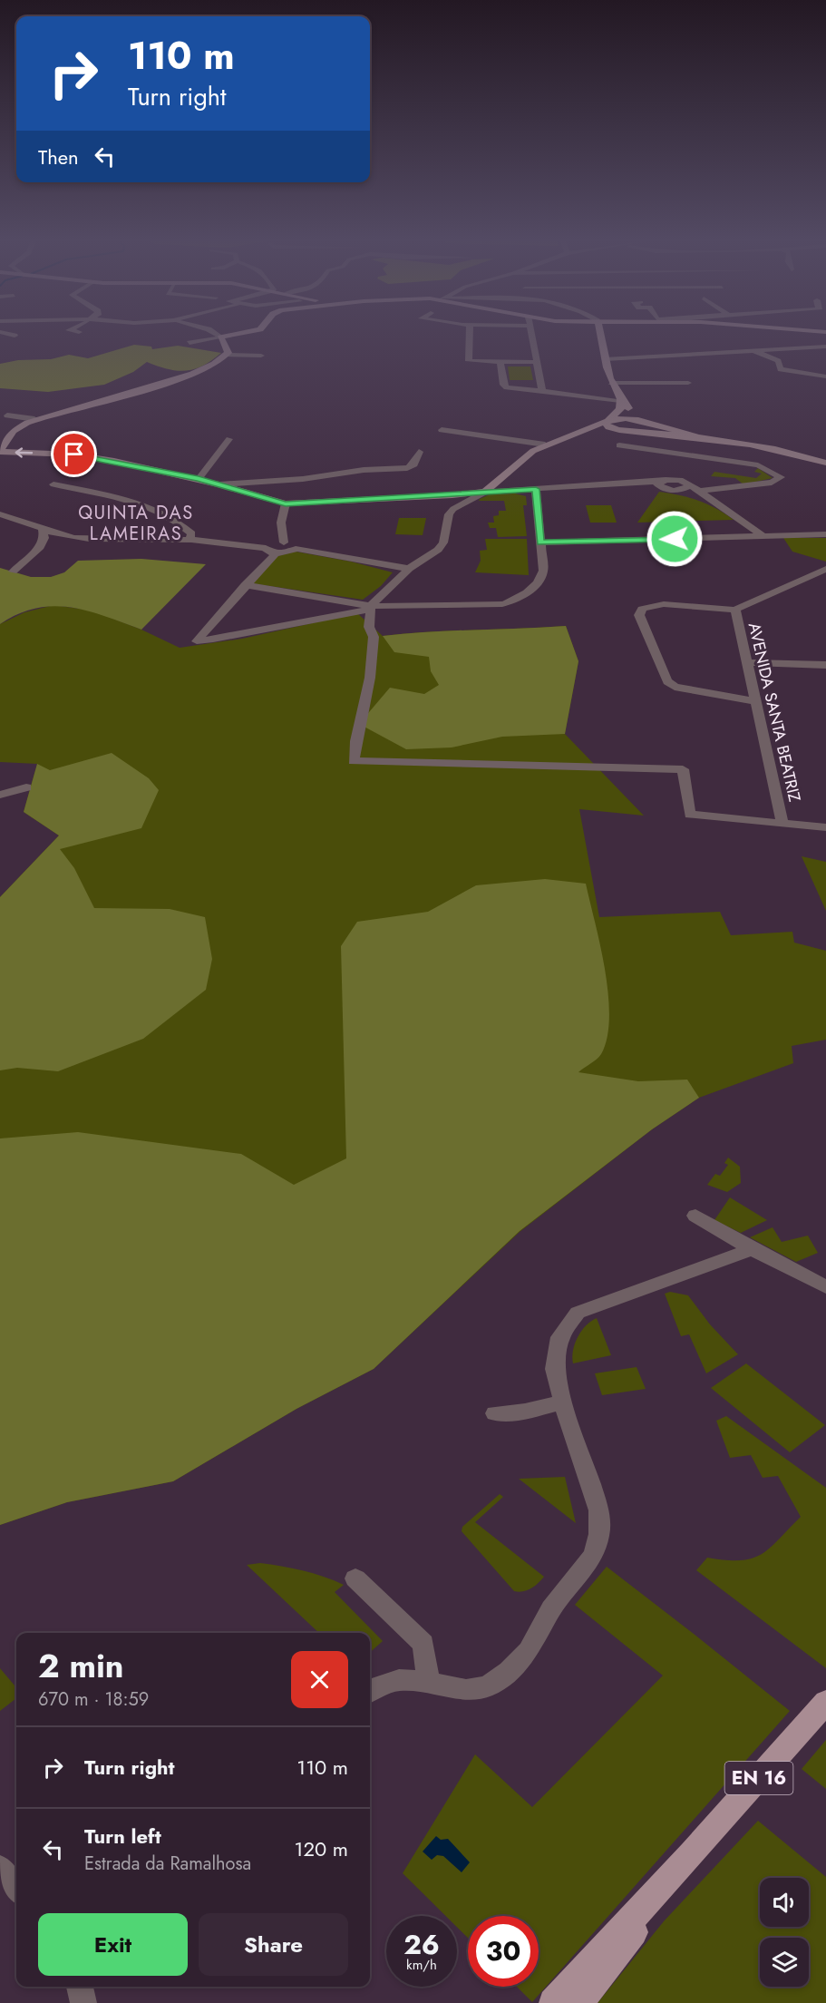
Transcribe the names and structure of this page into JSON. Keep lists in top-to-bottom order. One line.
{"streets":{"main road":["EN 16"],"street":["AVENIDA SANTA BEATRIZ"]},"districts":["QUINTA DAS LAMEIRAS"],"page":{"turn":["110 m","Turn right"],"then":"Then","heading":["2 min","670 m · 18:59"],"list":[{"name":"Turn right","value":"110 m"},{"name":"Turn left","note":"Estrada da Ramalhosa","value":"120 m"}],"buttons":["Exit","Share"],"speed":"26 km/h","limit":"30"}}
